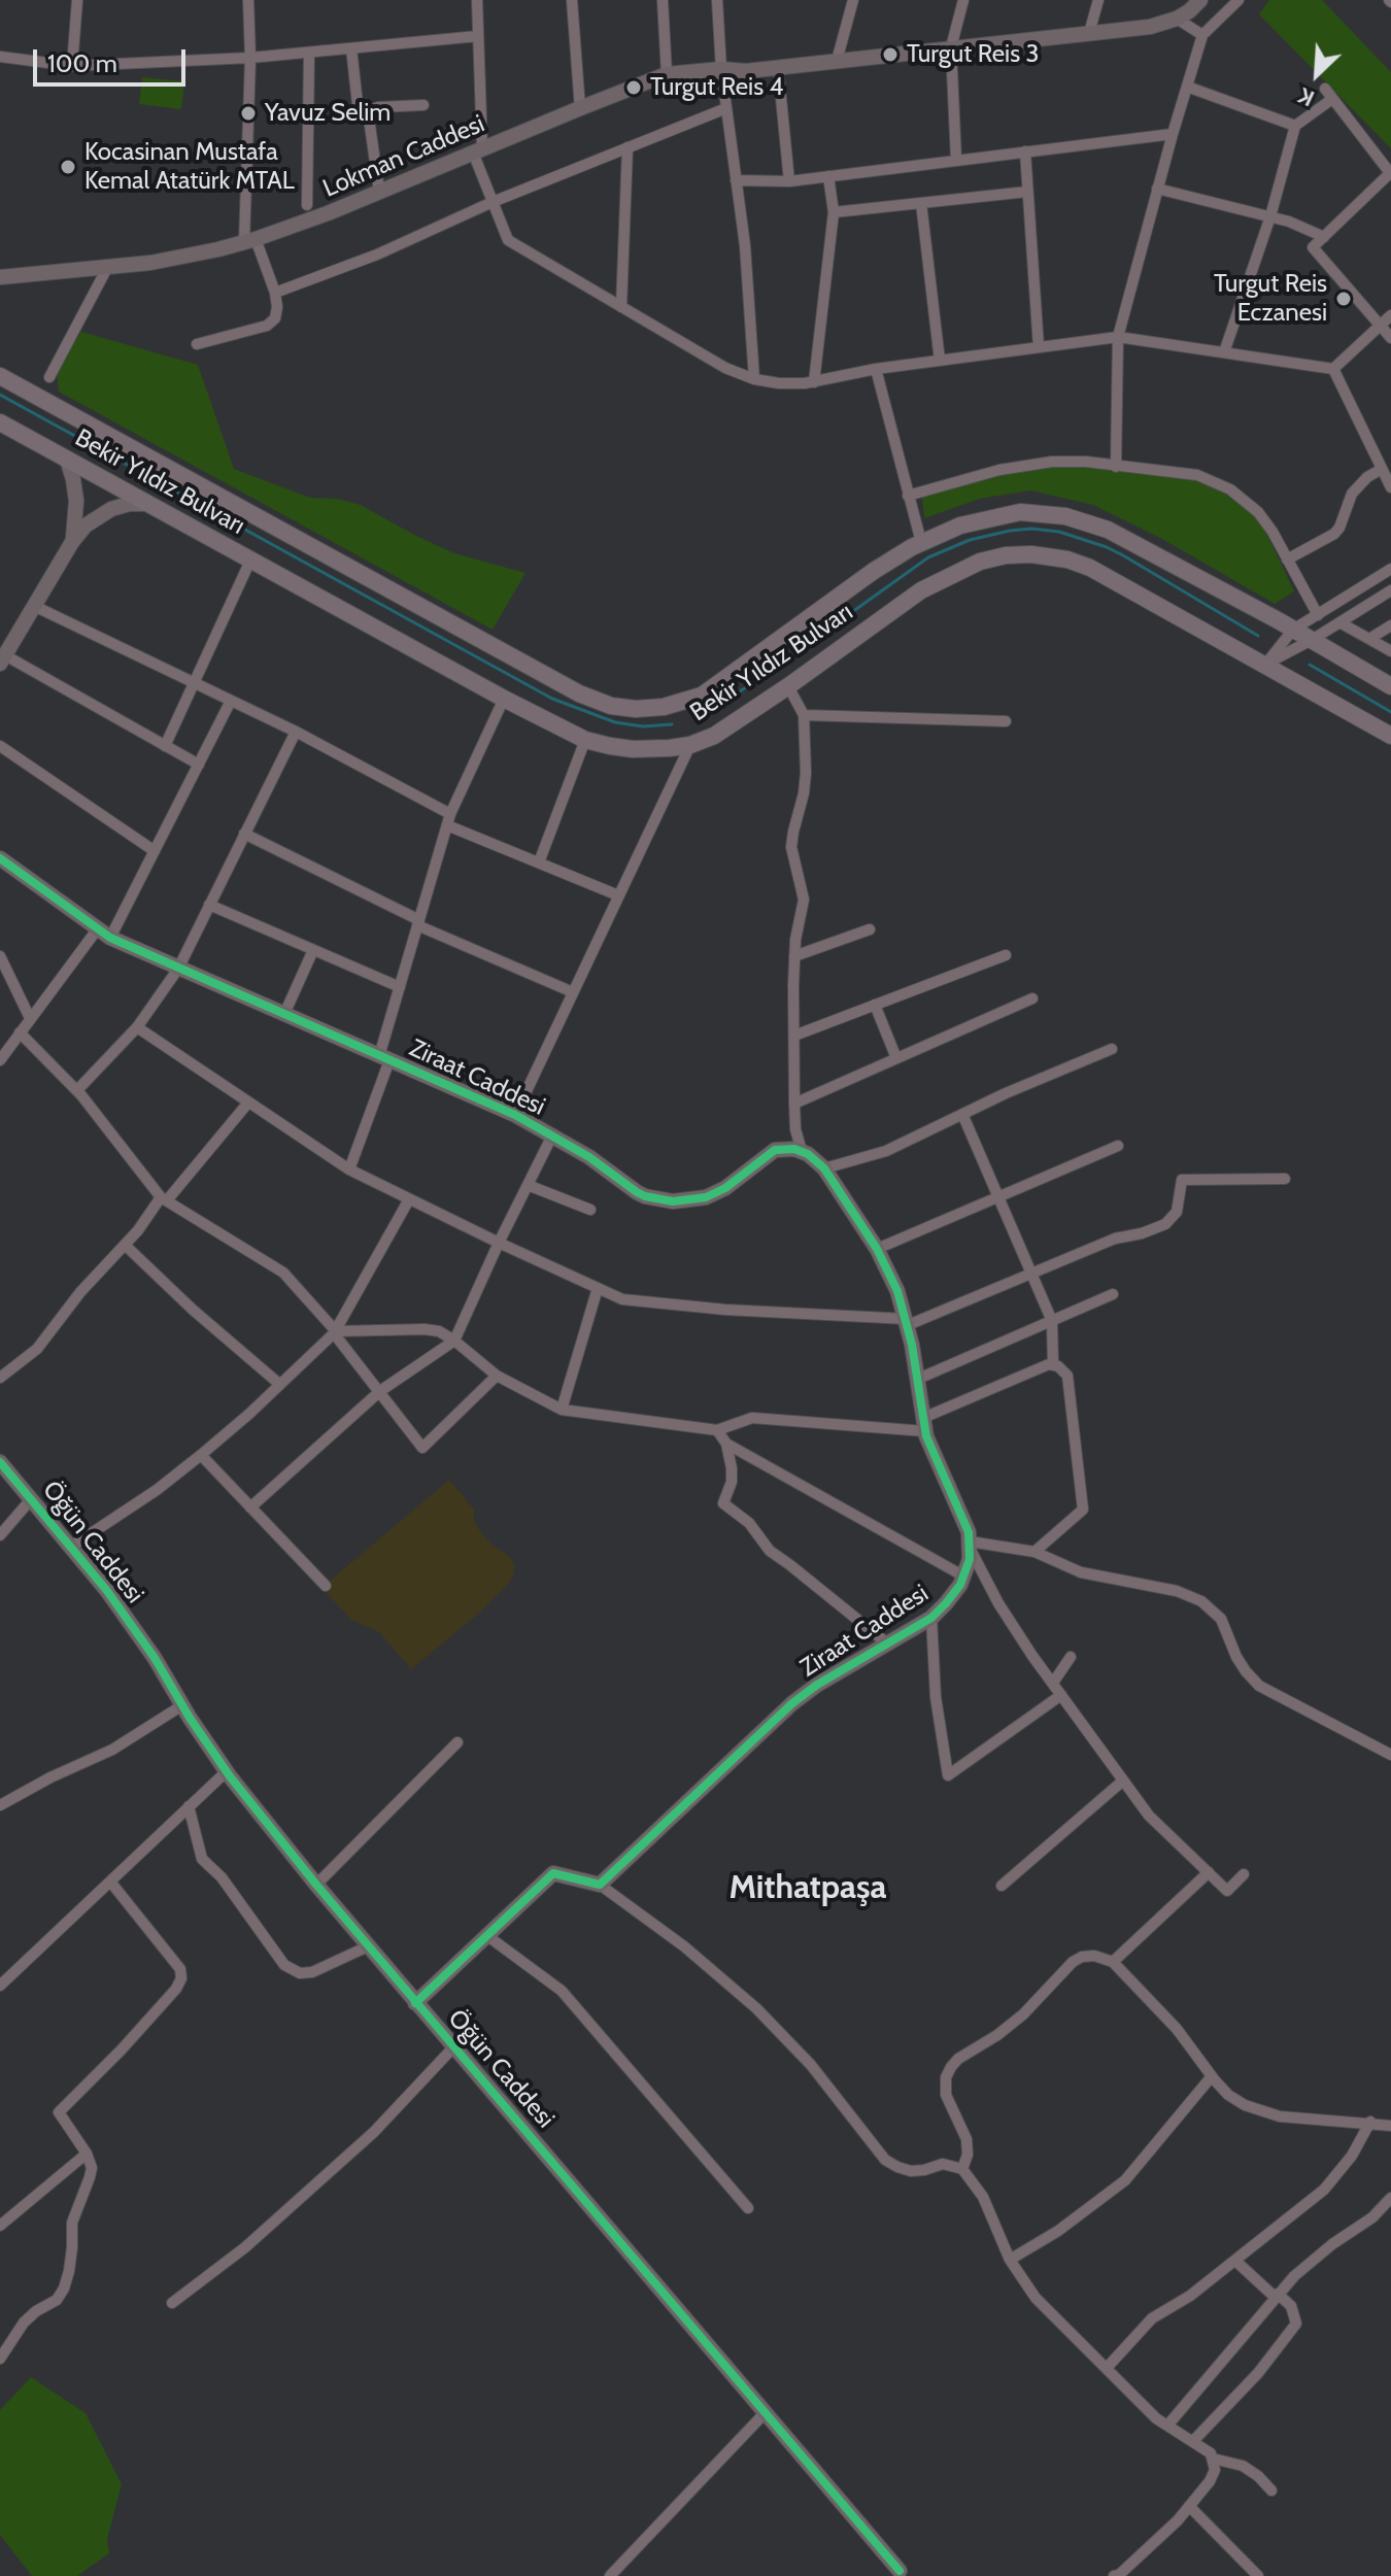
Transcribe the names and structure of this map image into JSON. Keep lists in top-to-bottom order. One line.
{"streets":{"main road":["Bekir Yıldız Bulvarı"],"street":["Lokman Caddesi","Ziraat Caddesi","Öğün Caddesi"]},"districts":["Mithatpaşa"],"places":["Turgut Reis 3","Turgut Reis 4","Yavuz Selim","Kocasinan Mustafa Kemal Atatürk MTAL","Turgut Reis Eczanesi"],"scale_bar":"100 m","north":"bottom left"}
